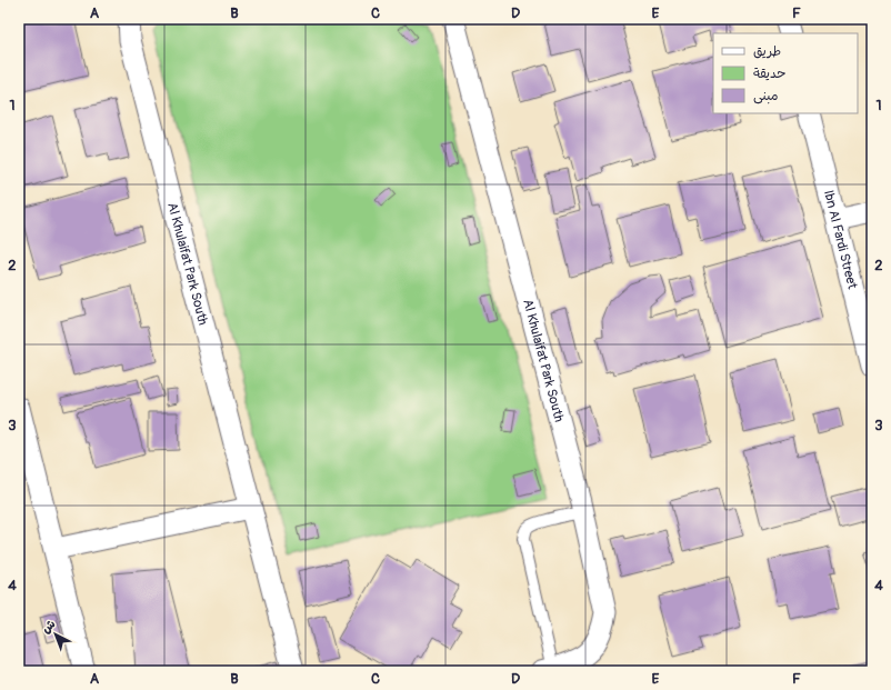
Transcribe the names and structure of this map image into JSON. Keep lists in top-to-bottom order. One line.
{"streets":{"street":["Ibn Al Fardi Street","Al Khulaifat Park South"]},"legend":["طريق","حديقة","مبنى"],"north":"top left","grid":{"columns":["A","B","C","D","E","F"],"rows":["1","2","3","4"]}}
